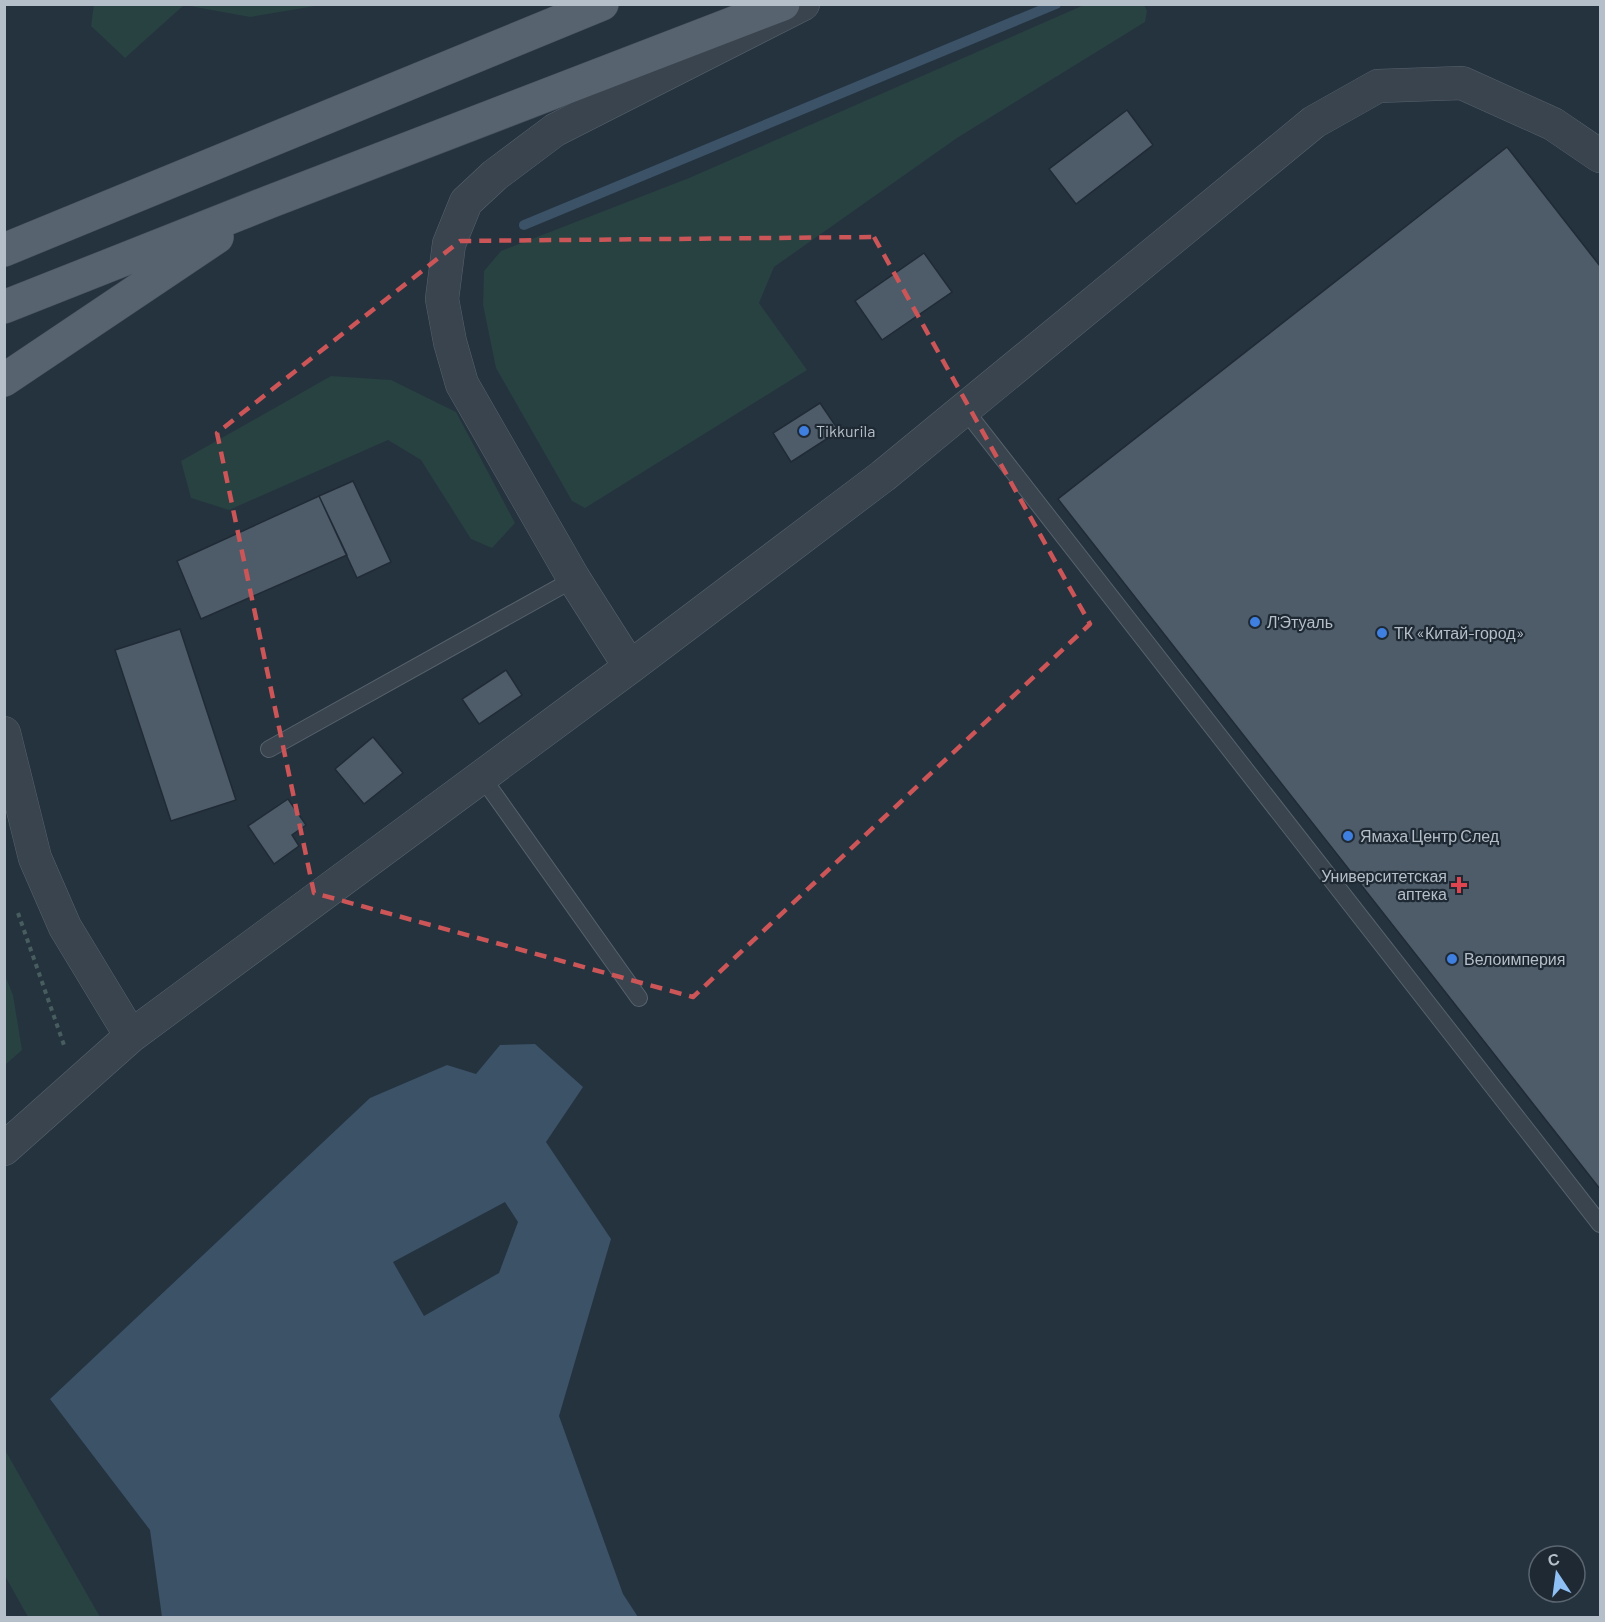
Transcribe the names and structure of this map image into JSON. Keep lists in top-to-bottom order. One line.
{"places":{"other":["Tikkurila","Л'Этуаль","ТК «Китай-город»","Ямаха Центр След","Велоимперия"],"health":["Университетская аптека"]},"north":"top"}
